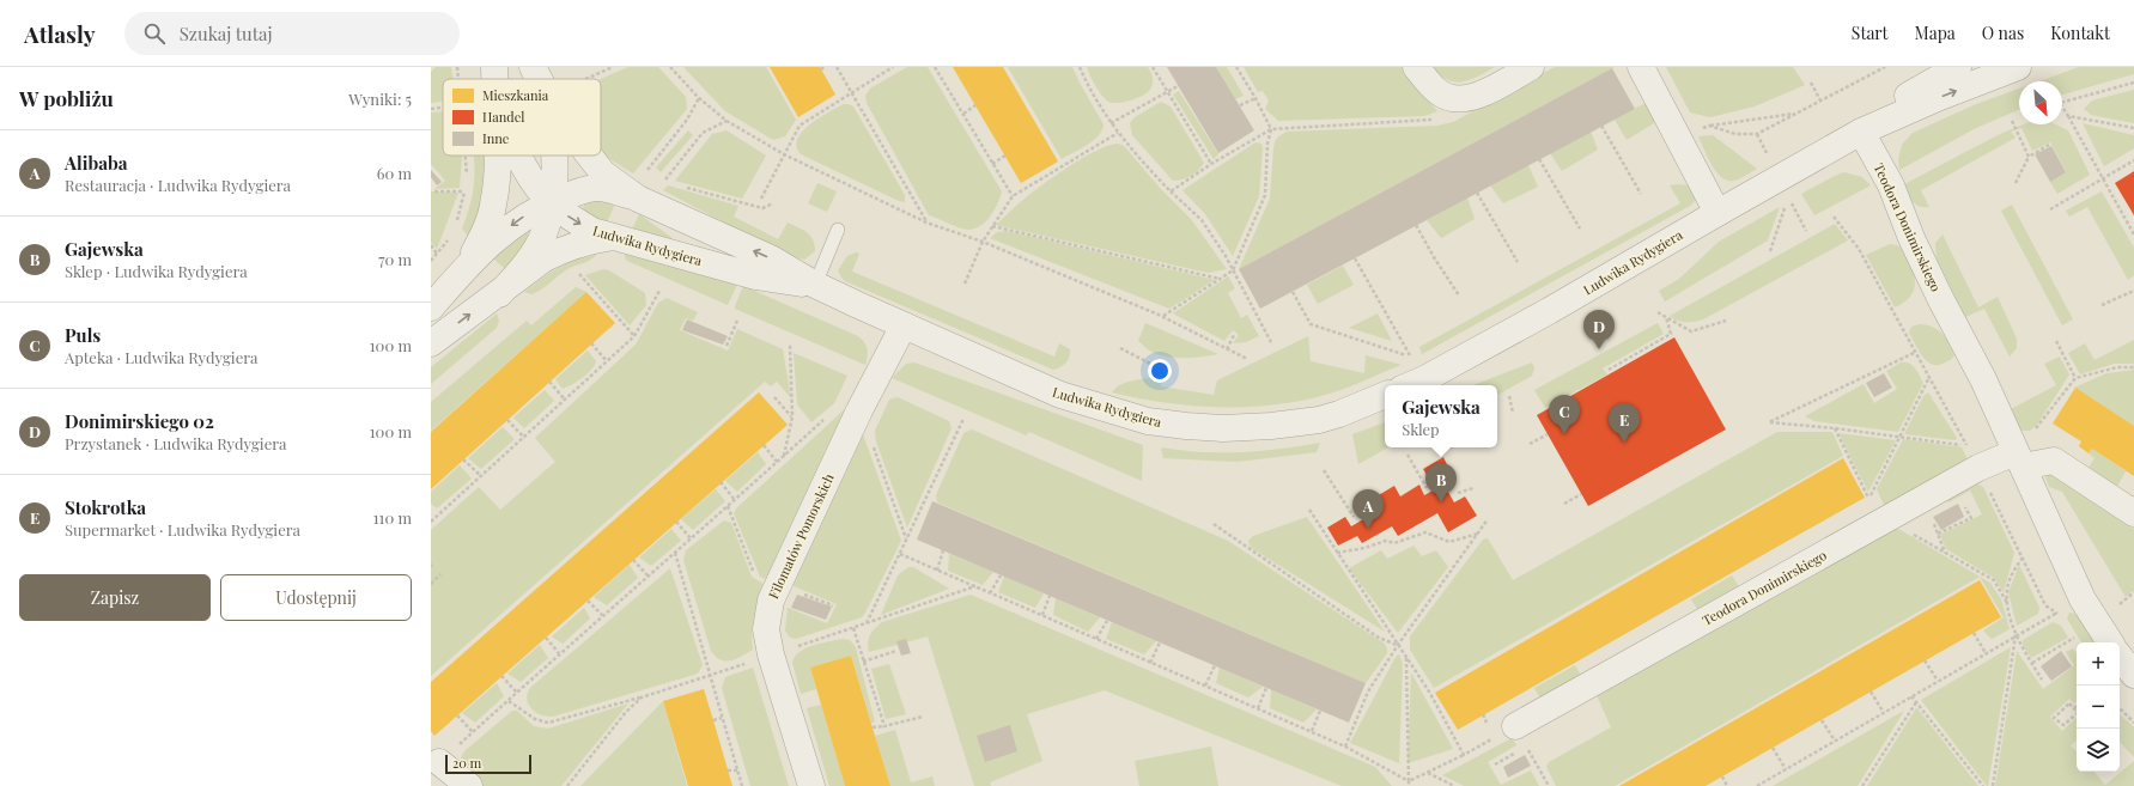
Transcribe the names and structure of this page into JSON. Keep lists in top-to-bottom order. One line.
{"streets":{"street":["Teodora Donimirskiego","Ludwika Rydygiera","Filomatów Pomorskich"]},"crossings":[["Teodora Donimirskiego","Ludwika Rydygiera"],["Ludwika Rydygiera","Filomatów Pomorskich"]],"legend":["Mieszkania","Handel","Inne"],"scale_bar":"20 m","north":"bottom right","page":{"header":"Atlasly","search":"Szukaj tutaj","nav":["Start","Mapa","O nas","Kontakt"],"heading":["W pobliżu","Wyniki: 5"],"list":[{"mark":"A","name":"Alibaba","note":"Restauracja · Ludwika Rydygiera","value":"60 m"},{"mark":"B","name":"Gajewska","note":"Sklep · Ludwika Rydygiera","value":"70 m"},{"mark":"C","name":"Puls","note":"Apteka · Ludwika Rydygiera","value":"100 m"},{"mark":"D","name":"Donimirskiego 02","note":"Przystanek · Ludwika Rydygiera","value":"100 m"},{"mark":"E","name":"Stokrotka","note":"Supermarket · Ludwika Rydygiera","value":"110 m"}],"pins":["D","C","E","B","A"],"popup":["Gajewska","Sklep"],"buttons":["Zapisz","Udostępnij"],"map_buttons":["+","−"],"scale":"20 m"}}
